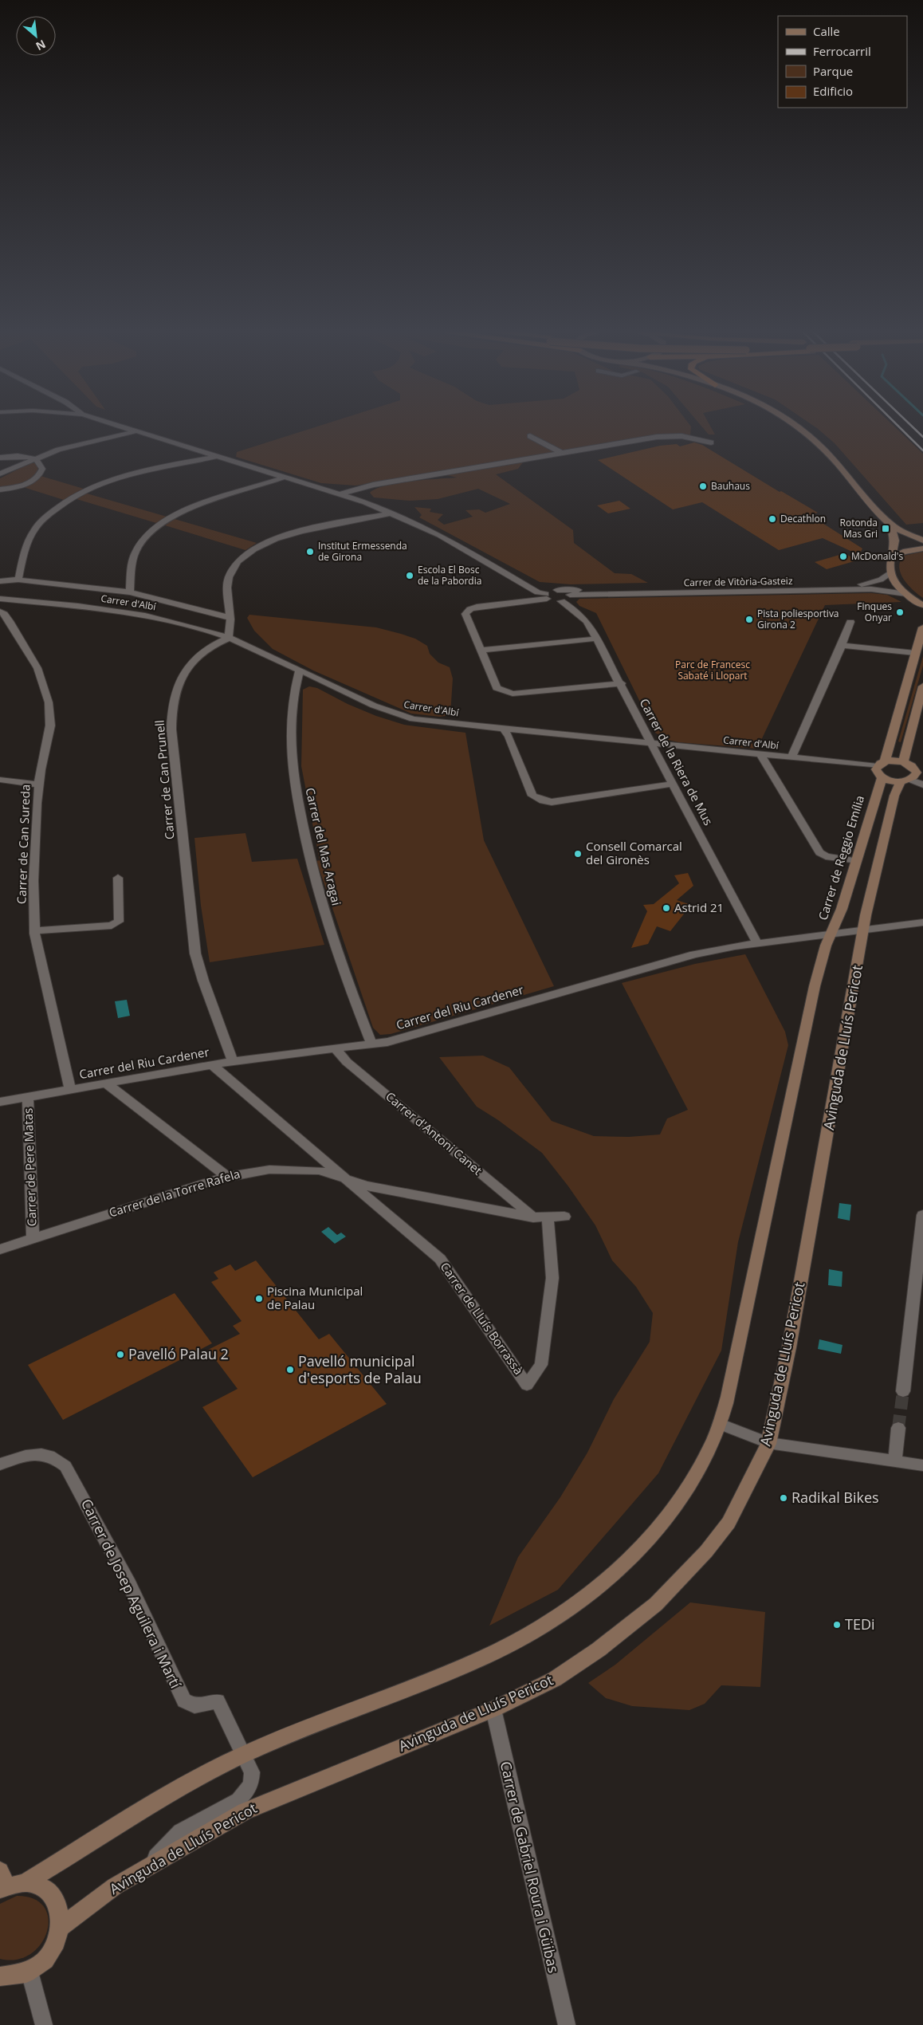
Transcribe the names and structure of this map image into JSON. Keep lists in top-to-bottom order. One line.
{"streets":{"street":["Carrer de Vitòria-Gasteiz","Carrer d'Albí","Carrer de la Riera de Mus","Carrer de Can Prunell","Carrer de Can Sureda","Carrer del Mas Aragai","Carrer de Reggio Emília","Carrer del Riu Cardener","Avinguda de Lluís Pericot","Carrer d'Antoni Canet","Carrer de Pere Matas","Carrer de la Torre Rafela","Carrer de Lluís Borrassà","Carrer de Josep Aguilera i Martí","Carrer de Gabriel Roura i Güibas"]},"crossings":[["Carrer d'Albí","Carrer de la Riera de Mus"],["Carrer d'Albí","Carrer de Can Prunell"],["Carrer d'Albí","Carrer del Mas Aragai"],["Carrer de la Riera de Mus","Carrer del Riu Cardener"],["Carrer de Can Prunell","Carrer del Riu Cardener"],["Carrer de Can Sureda","Carrer del Riu Cardener"],["Carrer del Mas Aragai","Carrer del Riu Cardener"],["Carrer de Reggio Emília","Carrer del Riu Cardener"],["Carrer del Riu Cardener","Avinguda de Lluís Pericot"],["Carrer del Riu Cardener","Carrer d'Antoni Canet"],["Carrer del Riu Cardener","Carrer de Pere Matas"],["Carrer del Riu Cardener","Carrer de Lluís Borrassà"],["Avinguda de Lluís Pericot","Carrer de Gabriel Roura i Güibas"],["Carrer d'Antoni Canet","Carrer de la Torre Rafela"],["Carrer de Pere Matas","Carrer de la Torre Rafela"],["Carrer de la Torre Rafela","Carrer de Lluís Borrassà"]],"parks":["Parc de Francesc Sabaté i Llopart"],"places":{"other":["Bauhaus","Decathlon","Institut Ermessenda de Girona","McDonald's","Escola El Bosc de la Pabordia","Finques Onyar","Pista poliesportiva Girona 2","Consell Comarcal del Gironès","Astrid 21","Piscina Municipal de Palau","Pavelló Palau 2","Pavelló municipal d'esports de Palau","Radikal Bikes","TEDi"],"transit":["Rotonda Mas Gri"]},"legend":["Calle","Ferrocarril","Parque","Edificio"],"north":"bottom right"}
